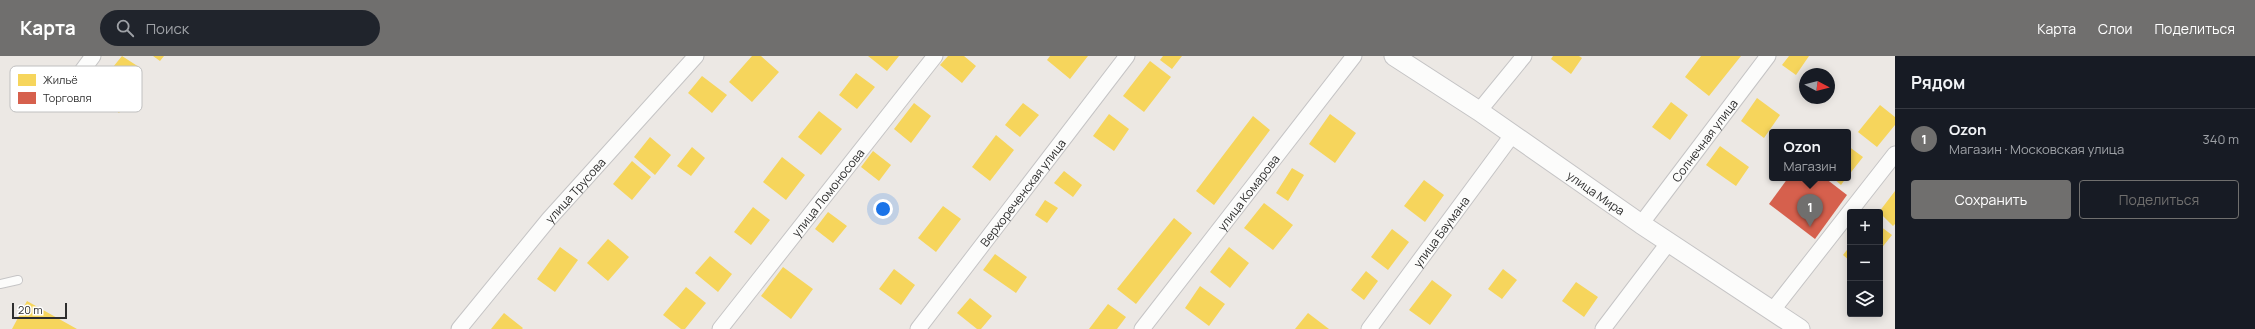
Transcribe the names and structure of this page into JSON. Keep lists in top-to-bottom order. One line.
{"streets":{"street":["Солнечная улица","улица Трусова","улица Ломоносова","Верхореченская улица","улица Комарова","улица Мира","улица Баумана"]},"crossings":[["Солнечная улица","улица Мира"],["улица Мира","улица Баумана"]],"legend":["Жильё","Торговля"],"scale_bar":"20 m","north":"right","page":{"header":"Карта","search":"Поиск","nav":["Карта","Слои","Поделиться"],"heading":"Рядом","list":[{"mark":"1","name":"Ozon","note":"Магазин · Московская улица","value":"340 m"}],"popup":["Ozon","Магазин"],"buttons":["Сохранить","Поделиться"],"pins":"1","map_buttons":["+","−"],"scale":"20 m"}}
